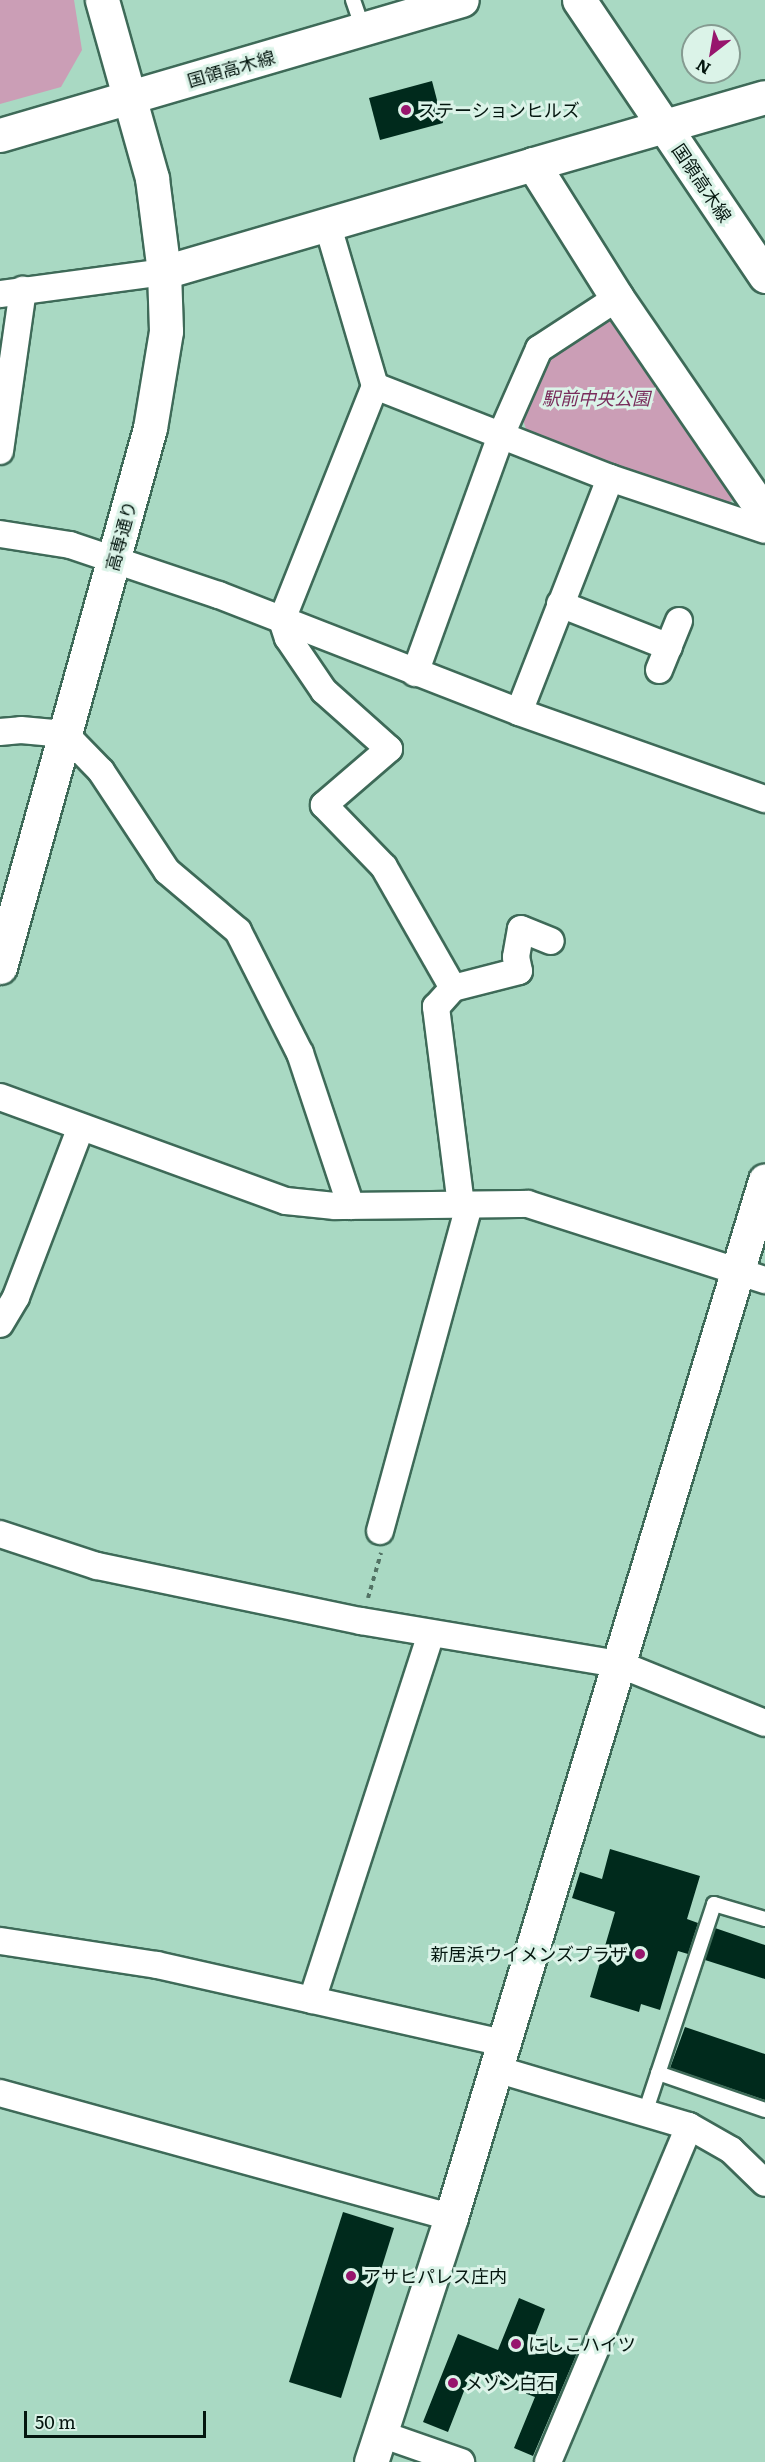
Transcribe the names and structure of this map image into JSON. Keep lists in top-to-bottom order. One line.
{"streets":{"street":["国領高木線","高専通り"]},"crossings":[["国領高木線","高専通り"]],"parks":["駅前中央公園"],"places":["ステーションヒルズ","新居浜ウイメンズプラザ","アサヒパレス庄内","にしこハイツ","メゾン白石"],"scale_bar":"50 m","north":"bottom left"}
